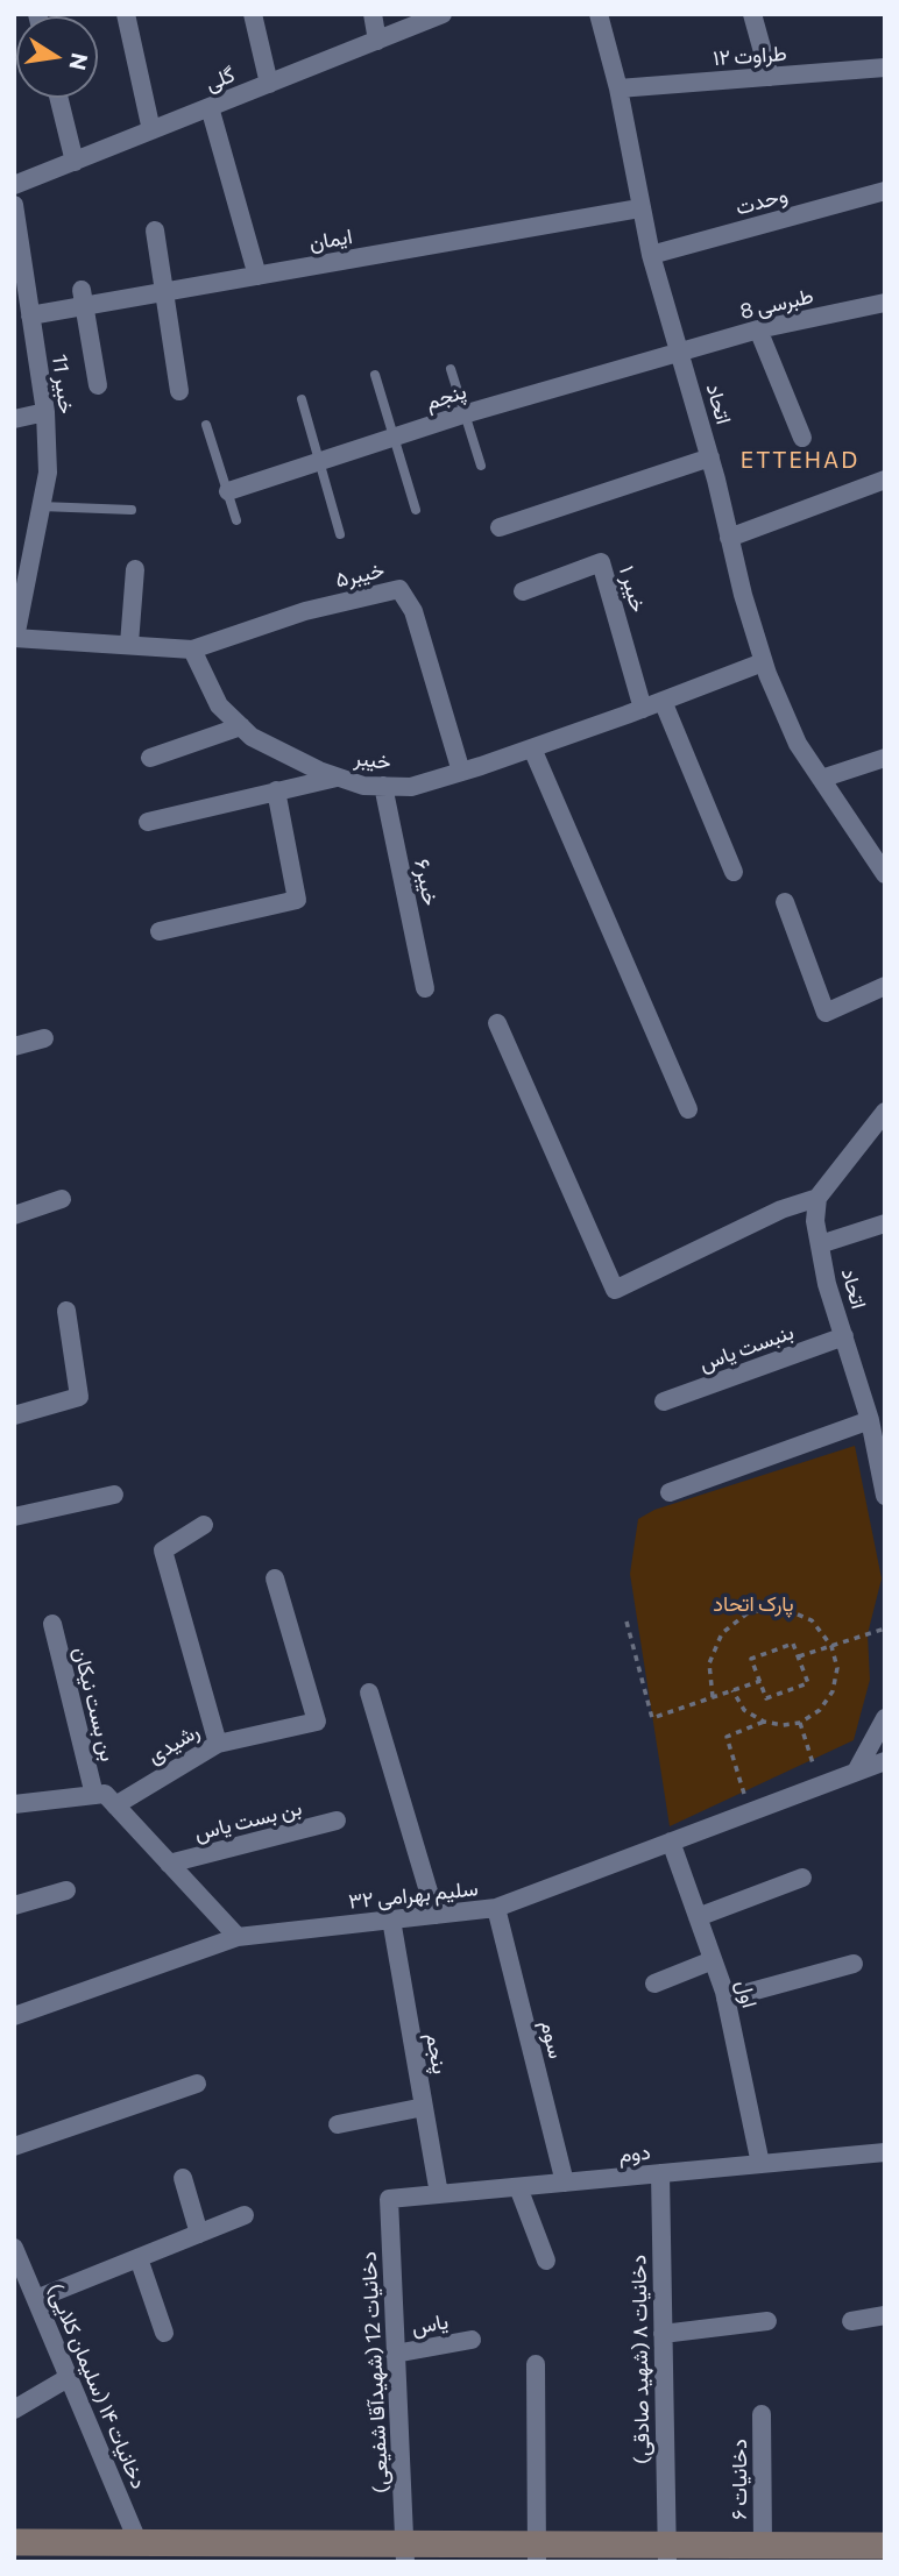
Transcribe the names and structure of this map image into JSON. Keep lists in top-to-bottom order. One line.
{"streets":{"street":["طراوت ۱۲","گلی","وحدت","ایمان","طبرسی 8","خبیر 11","پنجم","اتحاد","خیبر۵","خیبر ۱","خیبر","خیبر۶","بنبست یاس","بن بست نیکان","رشیدی","بن بست یاس","سلیم بهرامی ۳۲","اول","سوم","دوم","یاس","دخانیات ۸ (شهید صادقی)","دخانیات 12 (شهیدآقا شفیعی)","دخانیات ۱۴ (سلیمان کلایی)","دخانیات ۶"]},"crossings":[["طراوت ۱۲","اتحاد"],["وحدت","اتحاد"],["ایمان","خبیر 11"],["ایمان","اتحاد"],["طبرسی 8","پنجم"],["طبرسی 8","اتحاد"],["پنجم","اتحاد"],["پنجم","سلیم بهرامی ۳۲"],["پنجم","دوم"],["اتحاد","خیبر"],["اتحاد","بنبست یاس"],["خیبر۵","خیبر"],["خیبر ۱","خیبر"],["خیبر","خیبر۶"],["سلیم بهرامی ۳۲","اول"],["سلیم بهرامی ۳۲","سوم"],["اول","دوم"],["سوم","دوم"],["دوم","دخانیات ۸ (شهید صادقی)"],["دوم","دخانیات 12 (شهیدآقا شفیعی)"],["یاس","دخانیات 12 (شهیدآقا شفیعی)"]],"districts":["ETTEHAD"],"parks":["پارک اتحاد"],"north":"right"}
